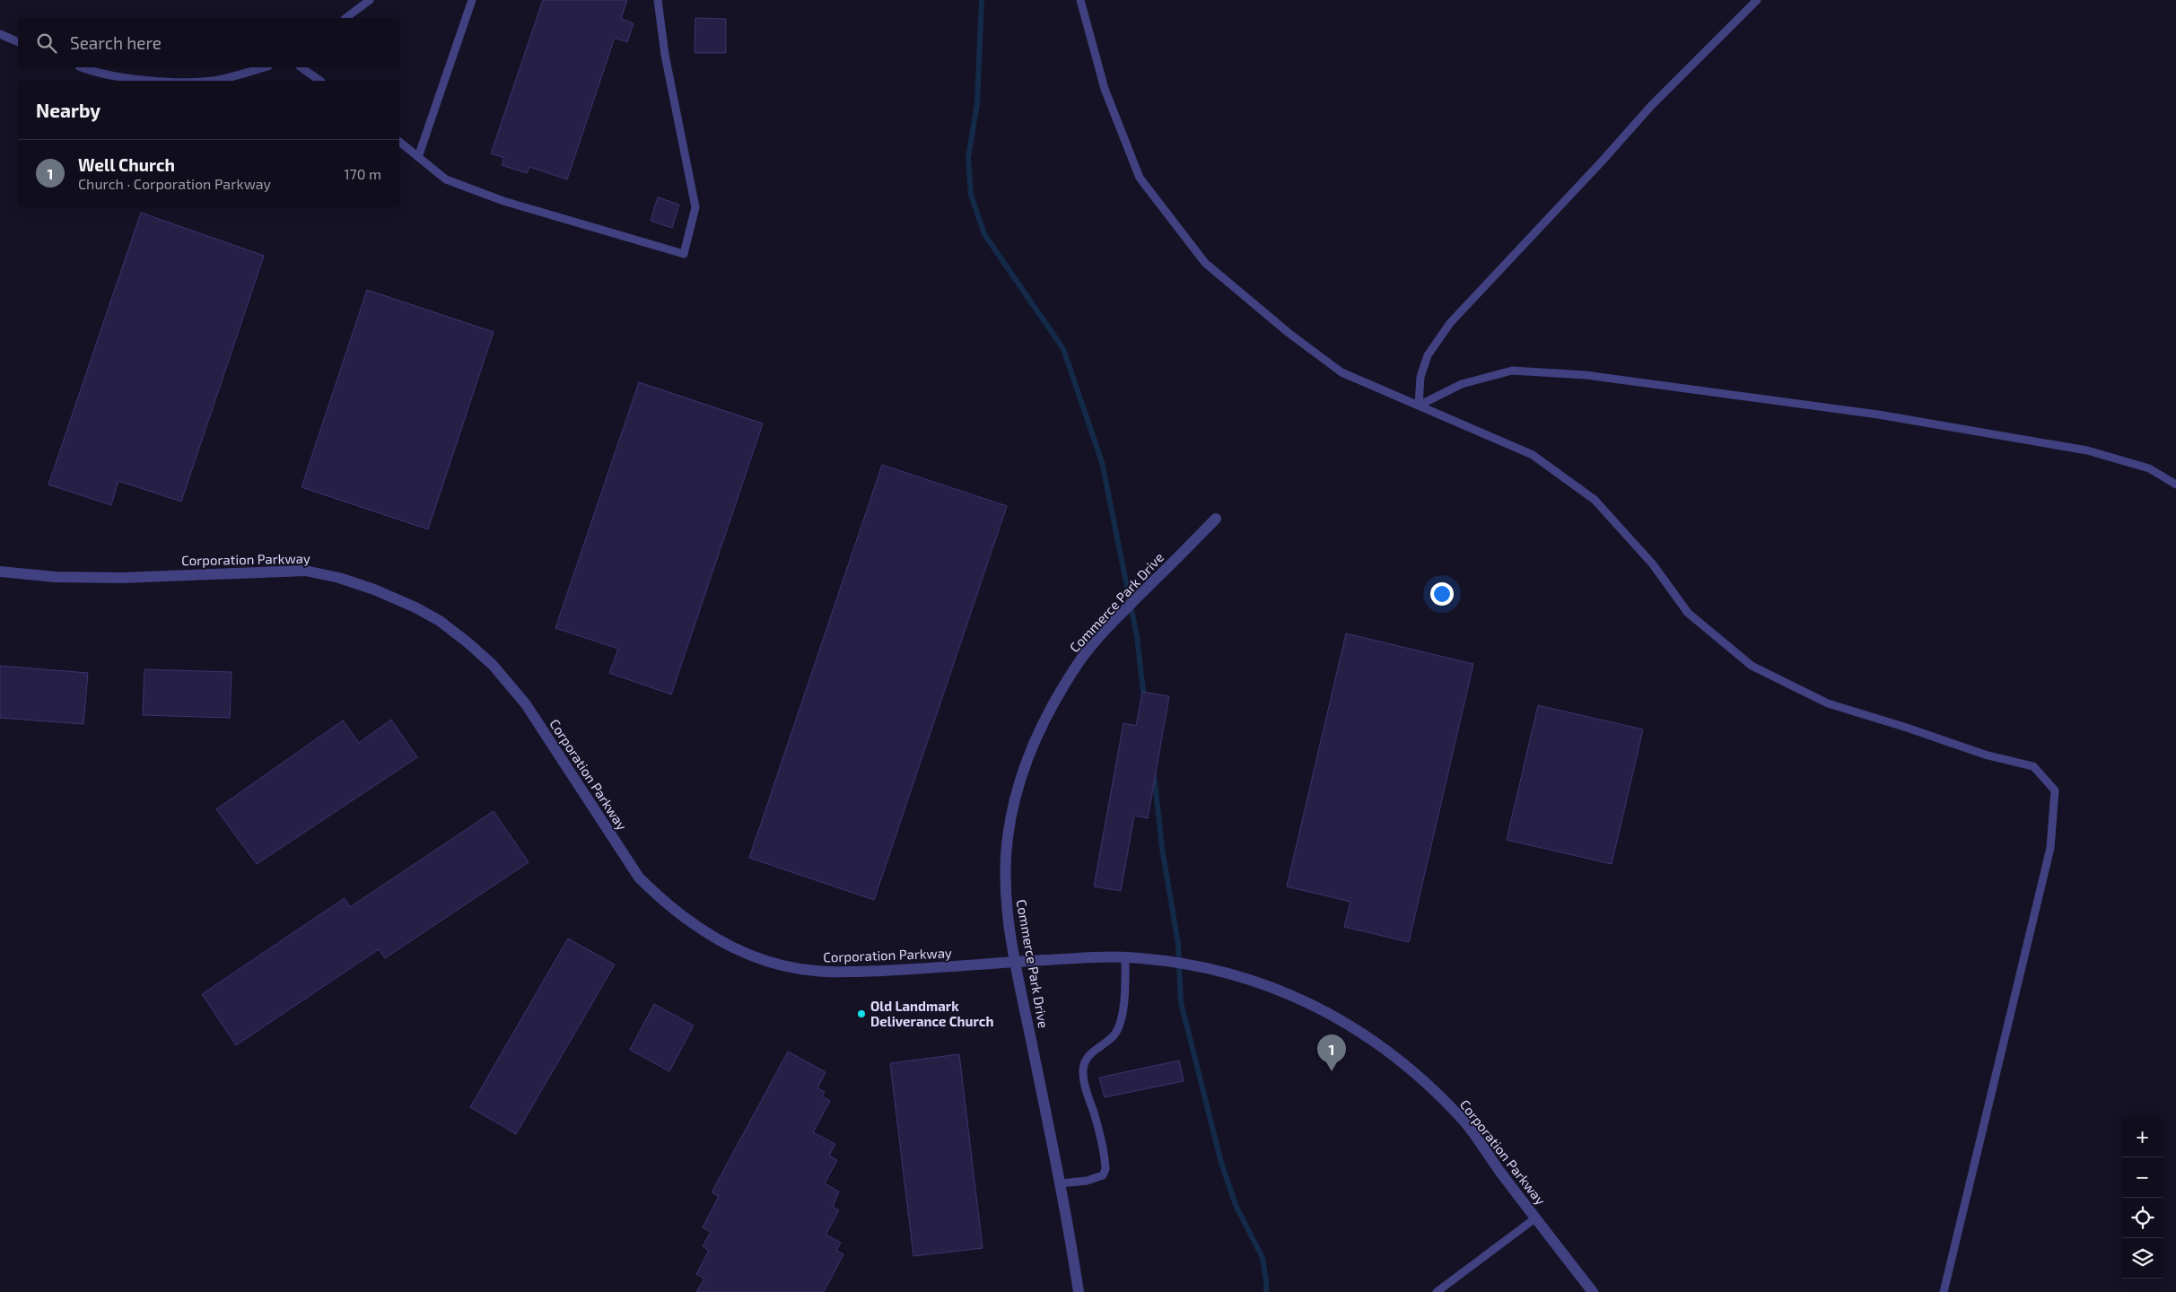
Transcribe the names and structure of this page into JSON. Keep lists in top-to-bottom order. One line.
{"streets":{"street":["Corporation Parkway","Commerce Park Drive"]},"crossings":[["Corporation Parkway","Commerce Park Drive"]],"places":["Old Landmark Deliverance Church"],"page":{"search":"Search here","heading":"Nearby","list":[{"mark":"1","name":"Well Church","note":"Church · Corporation Parkway","value":"170 m"}],"pins":"1","map_buttons":["+","−"]}}
